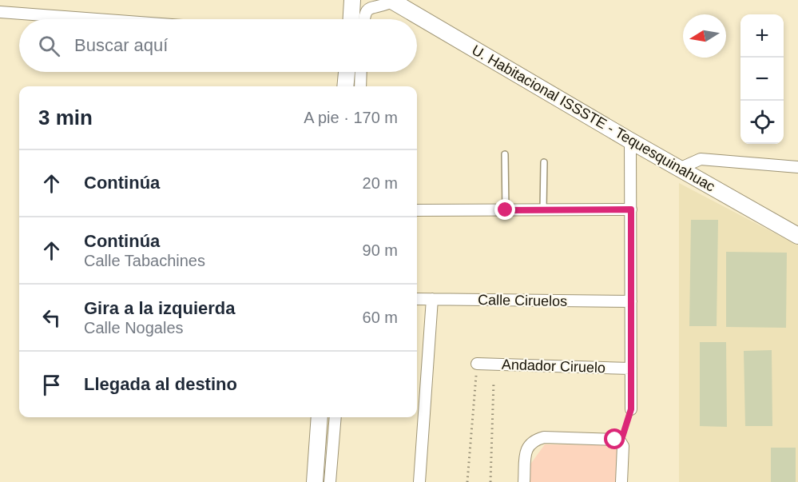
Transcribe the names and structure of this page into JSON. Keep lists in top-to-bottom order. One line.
{"streets":{"street":["U. Habitacional ISSSTE - Tequesquinahuac","Calle Ciruelos","Andador Ciruelo"]},"north":"left","page":{"map_buttons":["+","−"],"search":"Buscar aquí","heading":["3 min","A pie · 170 m"],"list":[["Continúa","20 m"],["Continúa","Calle Tabachines","90 m"],["Gira a la izquierda","Calle Nogales","60 m"],"Llegada al destino"]}}
